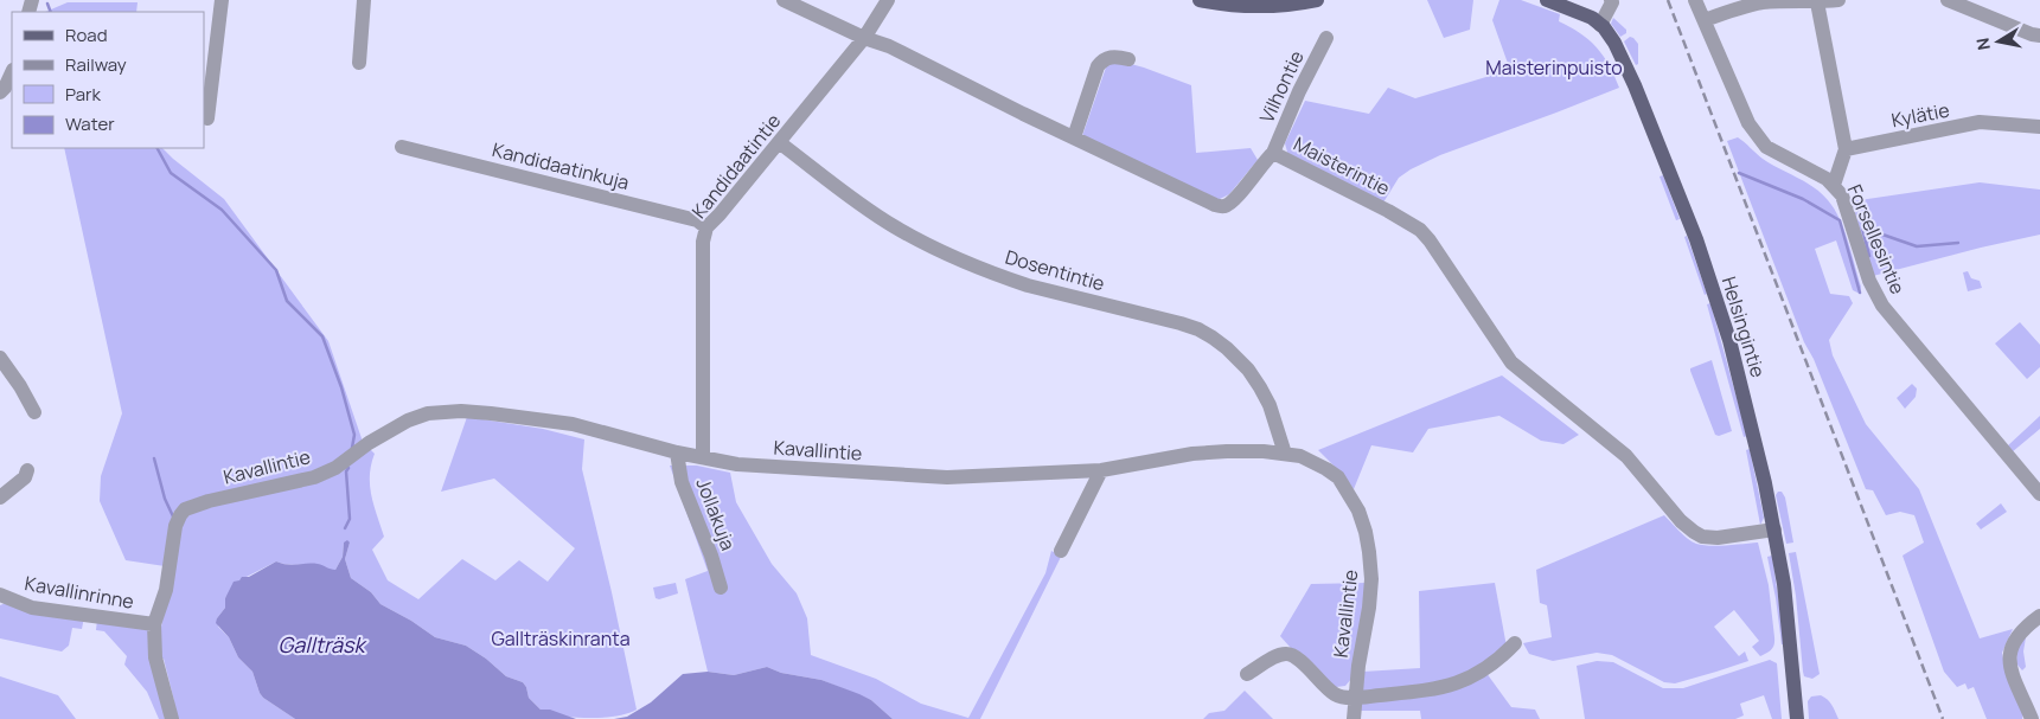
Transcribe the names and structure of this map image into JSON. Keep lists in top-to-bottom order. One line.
{"streets":{"main road":["Helsingintie"],"street":["Vilhontie","Kylätie","Kandidaatinkuja","Kandidaatintie","Maisterintie","Forsellesintie","Dosentintie","Kavallintie","Jollakuja","Kavallinrinne"]},"crossings":[["Vilhontie","Maisterintie"],["Kandidaatinkuja","Kandidaatintie"],["Kandidaatintie","Maisterintie"],["Kandidaatintie","Dosentintie"],["Kandidaatintie","Kavallintie"],["Maisterintie","Helsingintie"],["Dosentintie","Kavallintie"],["Kavallintie","Jollakuja"],["Kavallintie","Kavallinrinne"]],"water":["Gallträsk"],"parks":["Maisterinpuisto","Gallträskinranta"],"legend":["Road","Railway","Park","Water"],"north":"left"}
